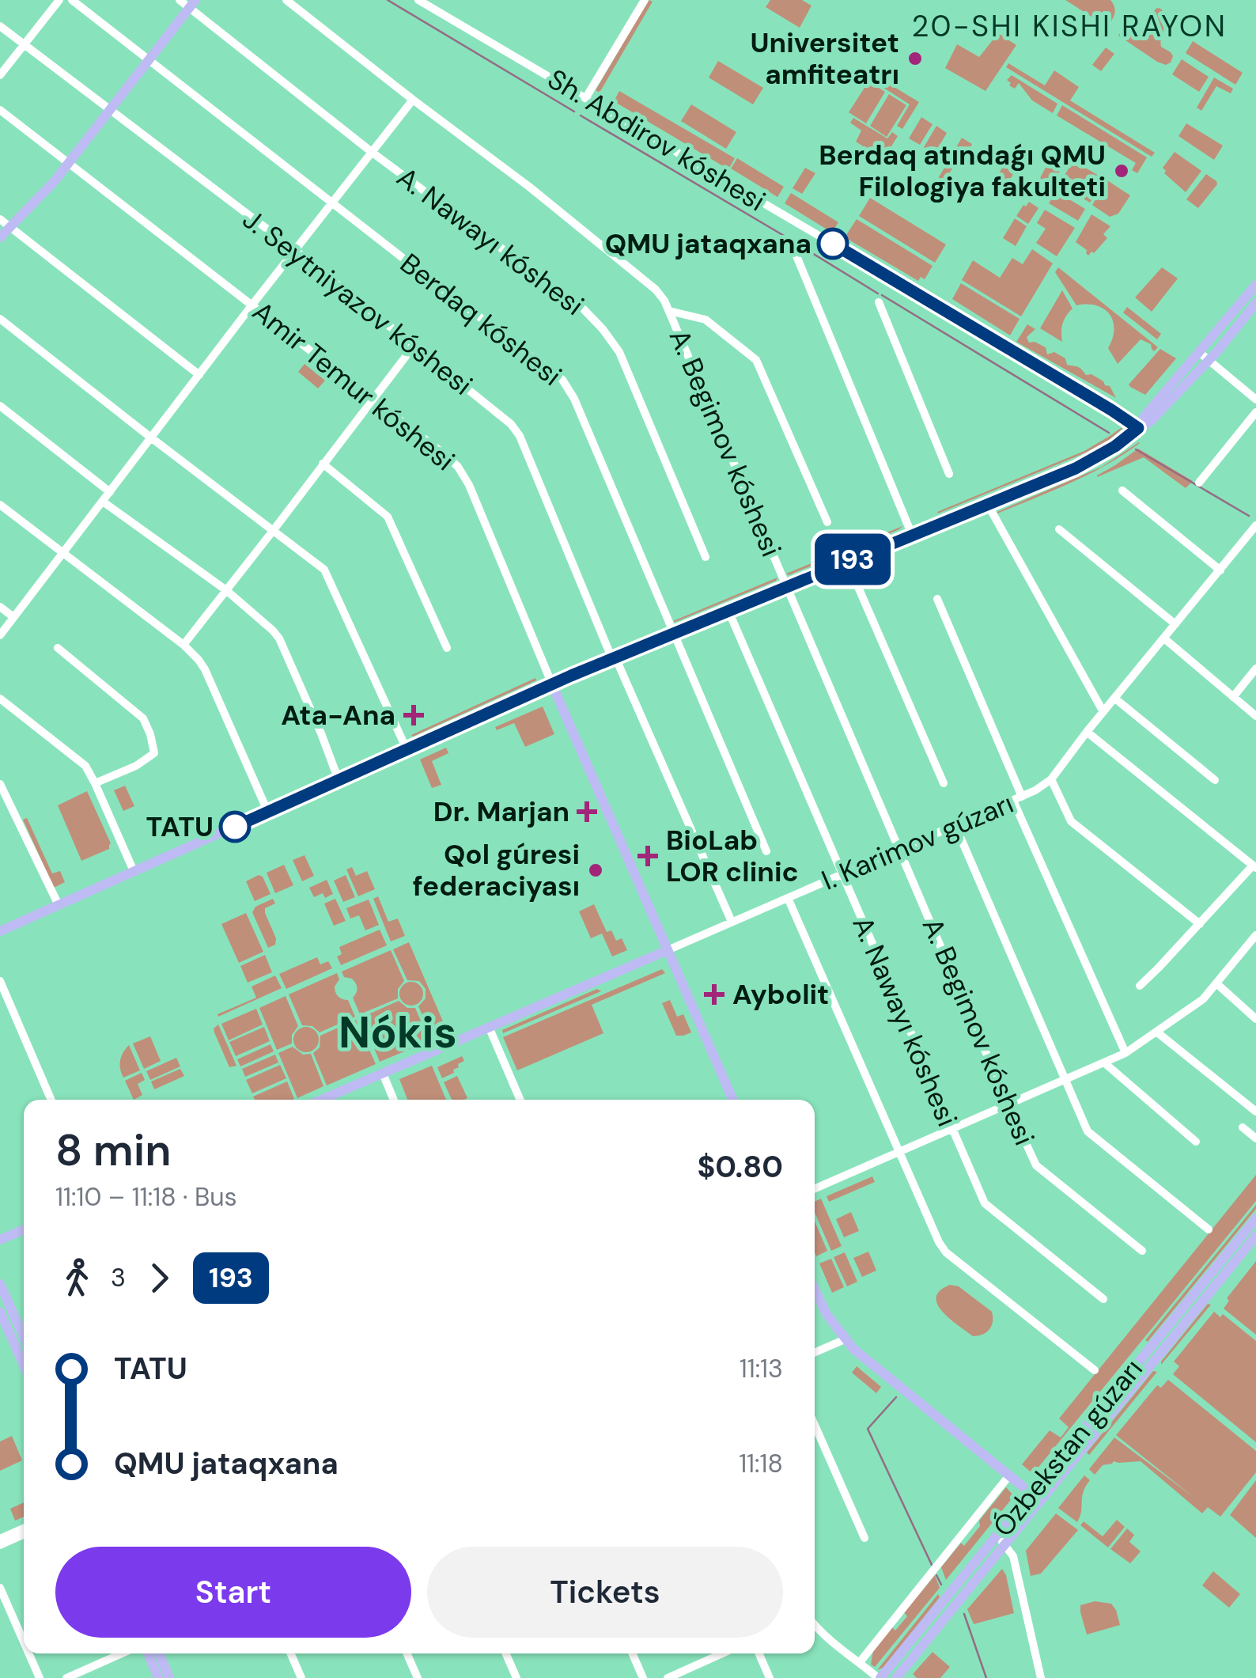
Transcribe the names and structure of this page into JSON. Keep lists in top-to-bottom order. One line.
{"streets":{"main road":["Amir Temur kóshesi","I. Karimov gúzarı","Ózbekstan gúzarı"],"street":["Sh. Abdirov kóshesi","A. Nawayı kóshesi","J. Seytniyazov kóshesi","Berdaq kóshesi","A. Begimov kóshesi"]},"crossings":[["A. Nawayı kóshesi","I. Karimov gúzarı"],["J. Seytniyazov kóshesi","I. Karimov gúzarı"],["Amir Temur kóshesi","I. Karimov gúzarı"],["A. Begimov kóshesi","I. Karimov gúzarı"]],"districts":["20-SHI KISHI RAYON","Nókis"],"places":{"other":["Universitet amfiteatrı","Berdaq atındaǵı QMU Filologiya fakulteti","QMU jataqxana","TATU","Qol gúresi federaciyası"],"health":["Ata-Ana","Dr. Marjan","BioLab LOR clinic","Aybolit"]},"lines":["bus line 193"],"page":{"on_map":"193","heading":["8 min","11:10 – 11:18 · Bus","$0.80"],"legs":["3","193"],"list":[{"name":"TATU","value":"11:13"},{"name":"QMU jataqxana","value":"11:18"}],"buttons":["Start","Tickets"]}}
